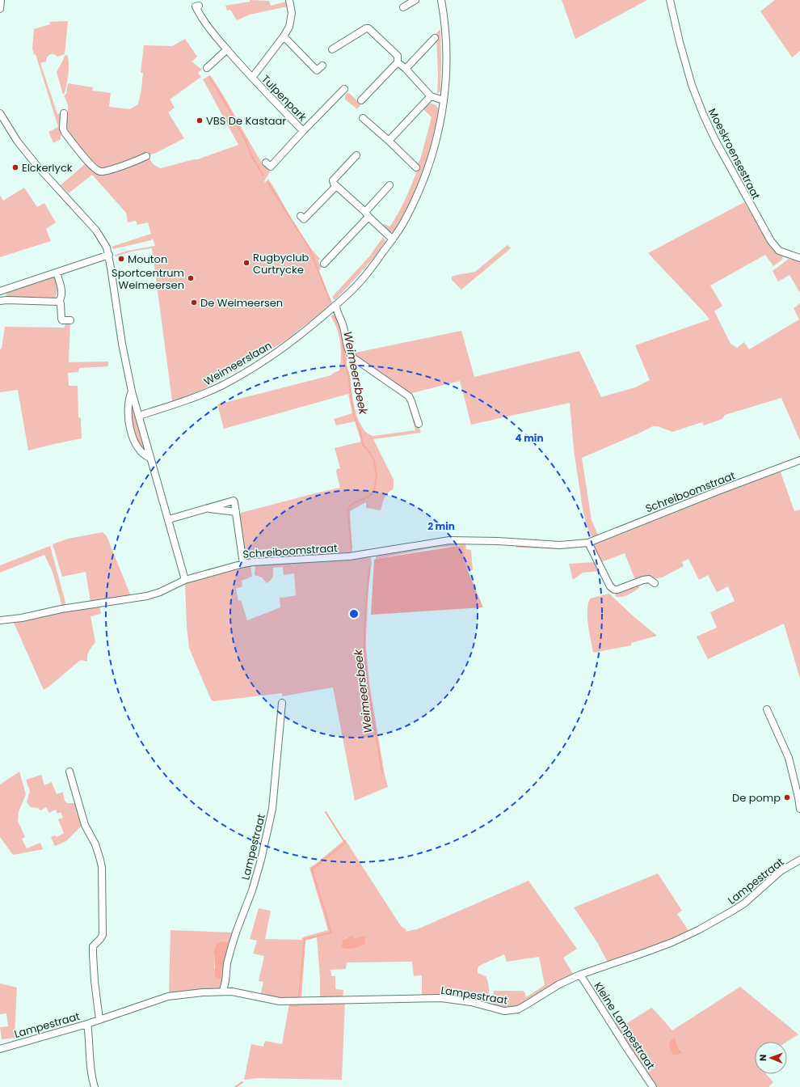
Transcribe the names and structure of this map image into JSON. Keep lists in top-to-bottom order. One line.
{"streets":{"street":["Tulpenpark","Moeskroensestraat","Weimeerslaan","Schreiboomstraat","Lampestraat","Kleine Lampestraat"]},"crossings":[["Lampestraat","Kleine Lampestraat"]],"water":["Weimeersbeek"],"places":["VBS De Kastaar","Elckerlyck","Mouton","Rugbyclub Curtrycke","Sportcentrum Weimeersen","De Weimeersen","De pomp"],"north":"left","rings":["4 min","2 min"]}
